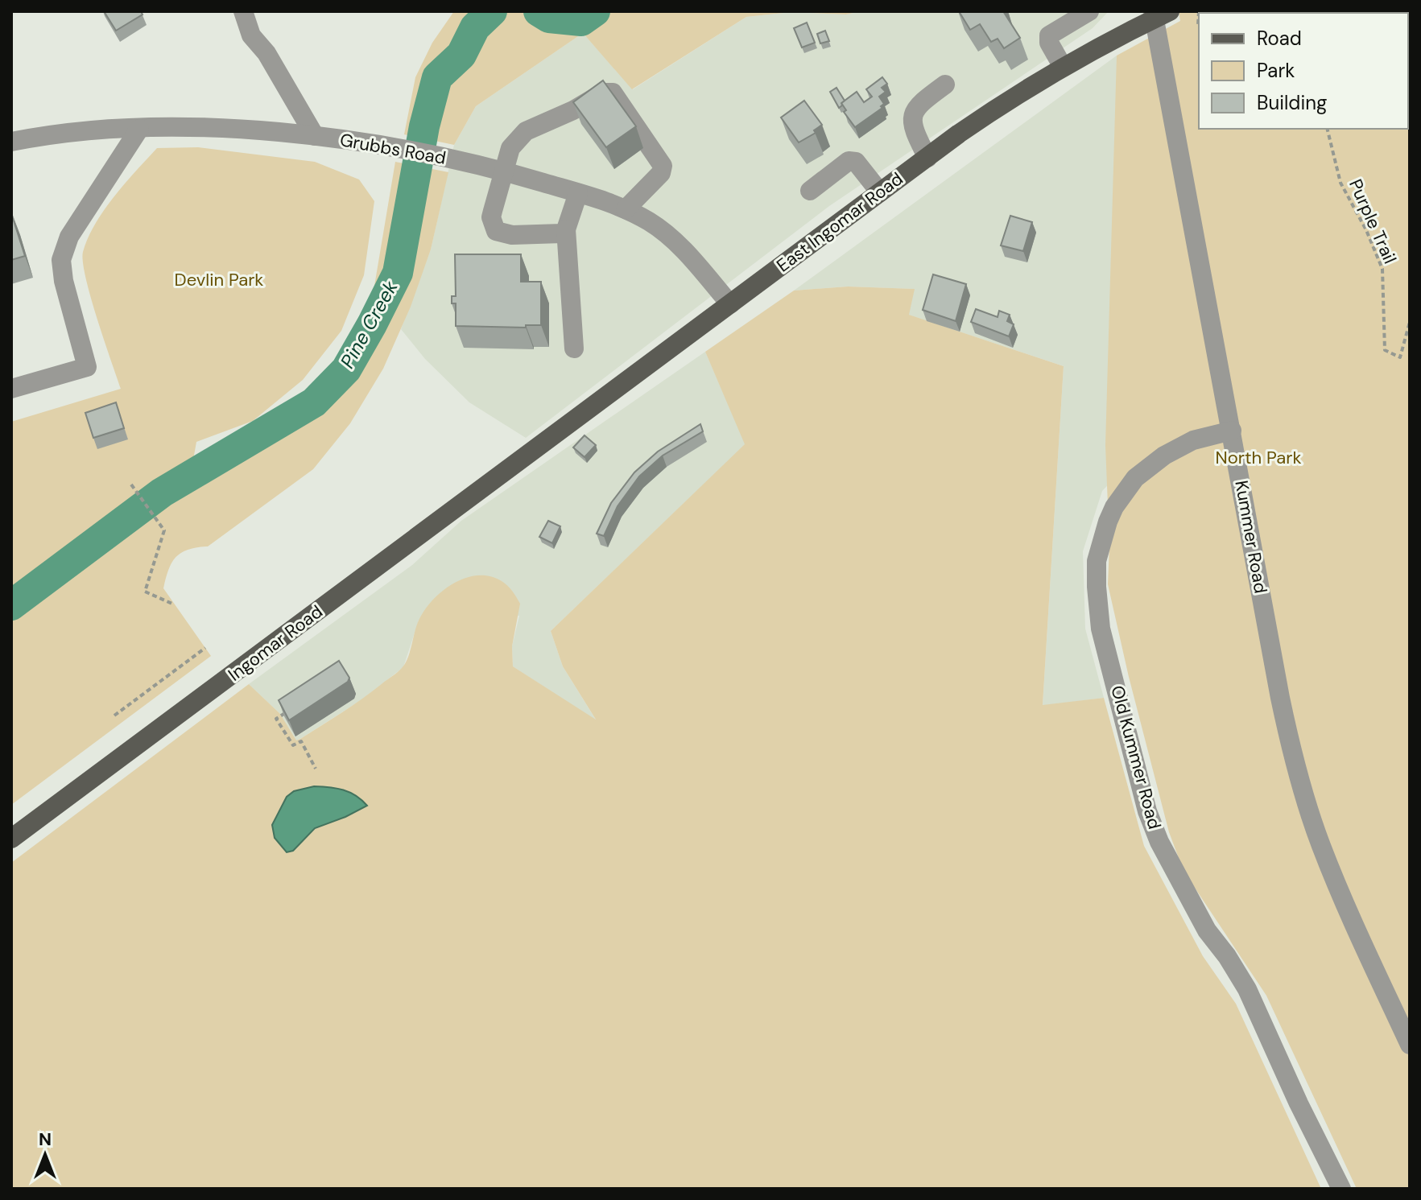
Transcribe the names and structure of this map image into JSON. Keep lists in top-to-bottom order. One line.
{"streets":{"main road":["East Ingomar Road","Ingomar Road"],"street":["Grubbs Road","Kummer Road","Old Kummer Road"],"path":["Purple Trail"]},"crossings":[["Grubbs Road","East Ingomar Road"],["East Ingomar Road","Kummer Road"],["East Ingomar Road","Ingomar Road"],["Kummer Road","Old Kummer Road"]],"water":["Pine Creek"],"parks":["Devlin Park","North Park"],"legend":["Road","Park","Building"],"north":"top"}
